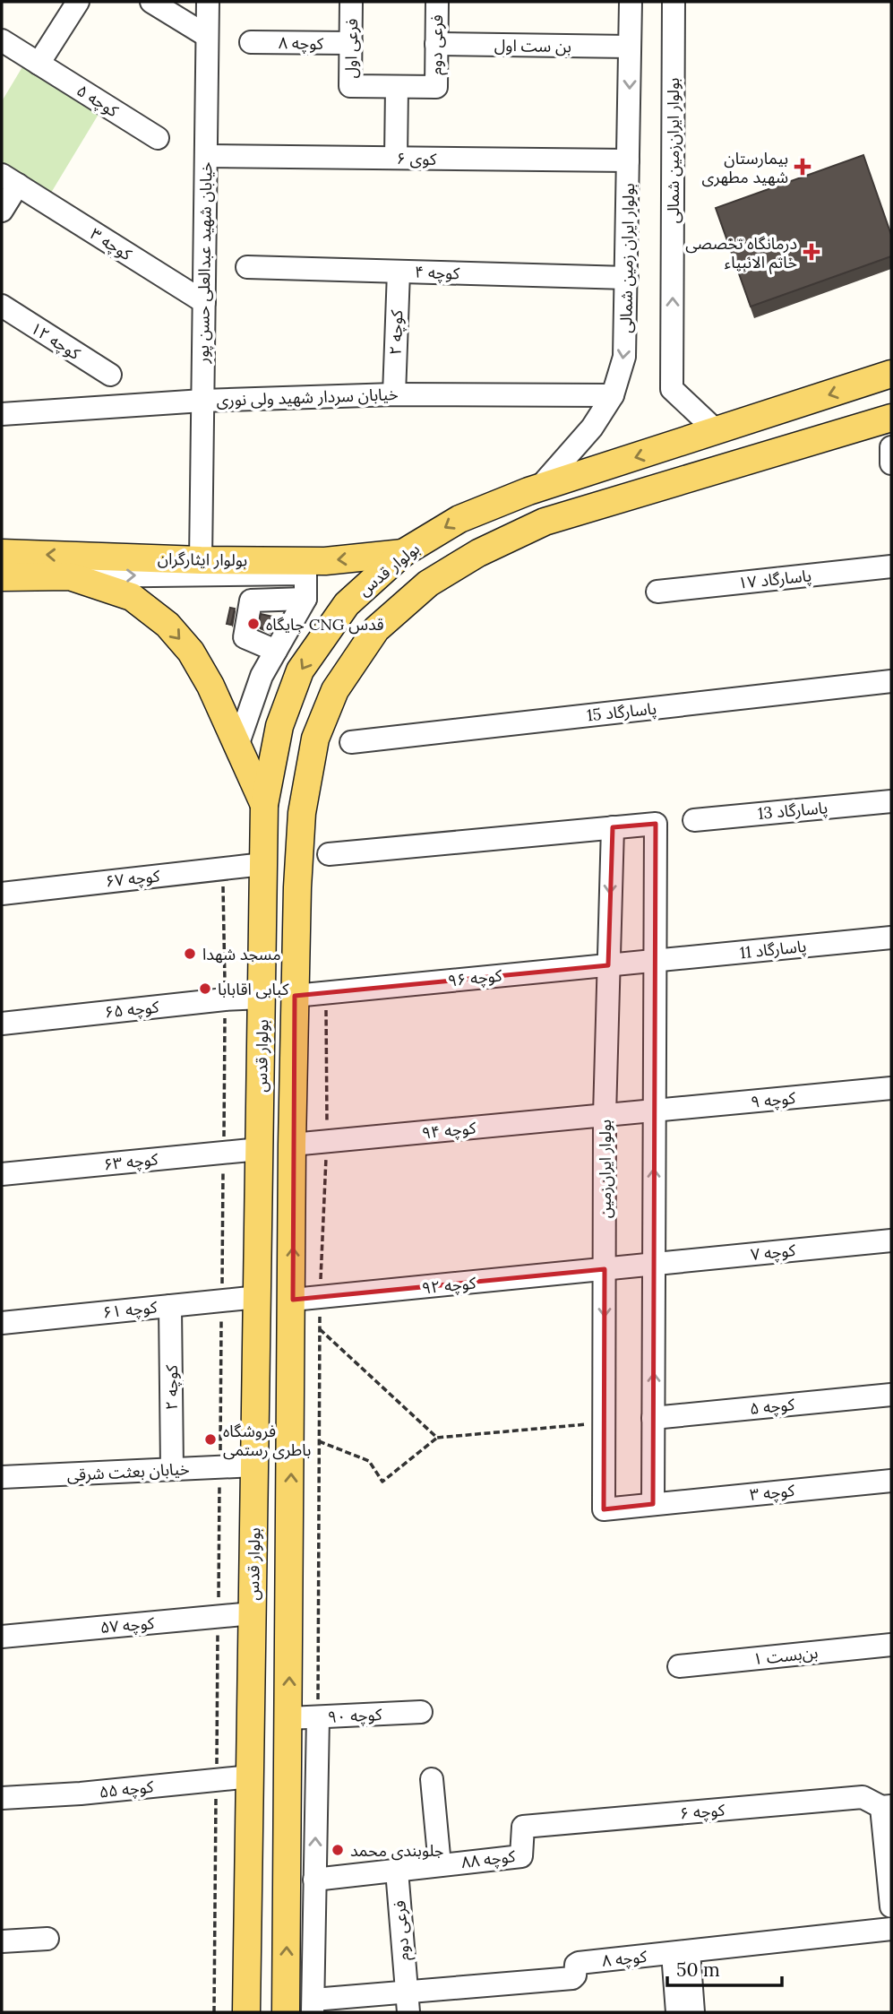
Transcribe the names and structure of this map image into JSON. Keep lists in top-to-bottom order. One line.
{"streets":{"main road":["بولوار ایثارگران","بولوار قدس"],"street":["کوچه ۸","فرعی دوم","بن ست اول","فرعی اول","کوچه ۵","بولوار ایران‌زمین شمالی","کوی ۶","کوچه ۳","بولوار ایران زمین شمالی","خیابان شهید عبدالعلی حسن پور","کوچه ۴","کوچه ۲","کوچه ۱۲","خیابان سردار شهید ولی نوری","پاسارگاد ۱۷","پاسارگاد 15","پاسارگاد 13","کوچه ۶۷","پاسارگاد 11","کوچه ۹۶","کوچه ۶۵","کوچه ۹","کوچه ۹۴","کوچه ۶۳","بولوار ایران‌زمین","کوچه ۷","کوچه ۹۲","کوچه ۶۱","خیابان بعثت شرقی","کوچه ۵۷","بن‌بست ۱","کوچه ۹۰","کوچه ۵۵","کوچه ۶","کوچه ۸۸"]},"crossings":[["کوچه ۸","فرعی دوم"],["کوچه ۸","فرعی اول"],["فرعی دوم","بن ست اول"],["فرعی دوم","فرعی اول"],["فرعی دوم","کوچه ۸۸"],["بن ست اول","بولوار ایران زمین شمالی"],["بولوار ایران‌زمین شمالی","بولوار قدس"],["کوی ۶","بولوار ایران زمین شمالی"],["کوی ۶","خیابان شهید عبدالعلی حسن پور"],["کوچه ۳","خیابان شهید عبدالعلی حسن پور"],["کوچه ۳","بولوار ایران‌زمین"],["بولوار ایران زمین شمالی","کوچه ۴"],["بولوار ایران زمین شمالی","خیابان سردار شهید ولی نوری"],["بولوار ایران زمین شمالی","بولوار قدس"],["خیابان شهید عبدالعلی حسن پور","خیابان سردار شهید ولی نوری"],["خیابان شهید عبدالعلی حسن پور","بولوار ایثارگران"],["کوچه ۴","کوچه ۲"],["کوچه ۲","خیابان سردار شهید ولی نوری"],["کوچه ۲","کوچه ۶۱"],["کوچه ۲","خیابان بعثت شرقی"],["بولوار ایثارگران","بولوار قدس"],["بولوار قدس","کوچه ۶۷"],["بولوار قدس","کوچه ۹۶"],["بولوار قدس","کوچه ۶۵"],["بولوار قدس","کوچه ۹۴"],["بولوار قدس","کوچه ۶۳"],["بولوار قدس","کوچه ۹۲"],["بولوار قدس","کوچه ۶۱"],["بولوار قدس","خیابان بعثت شرقی"],["بولوار قدس","کوچه ۵۷"],["بولوار قدس","کوچه ۹۰"],["بولوار قدس","کوچه ۵۵"],["پاسارگاد 11","کوچه ۹۶"],["کوچه ۹۶","بولوار ایران‌زمین"],["کوچه ۹","کوچه ۹۴"],["کوچه ۹","بولوار ایران‌زمین"],["کوچه ۹۴","بولوار ایران‌زمین"],["بولوار ایران‌زمین","کوچه ۷"],["بولوار ایران‌زمین","کوچه ۹۲"],["کوچه ۷","کوچه ۹۲"],["کوچه ۶","کوچه ۸۸"]],"one_way":["بولوار ایران‌زمین شمالی","بولوار ایران زمین شمالی","بولوار ایثارگران"],"places":{"health":["بیمارستان شهید مطهری","درمانگاه تخصصی خاتم الانبیاء"],"other":["جایگاه CNG قدس","مسجد شهدا","کبابی اقابابا","فروشگاه باطری رستمی","جلوبندی محمد"]},"scale_bar":"50 m"}
